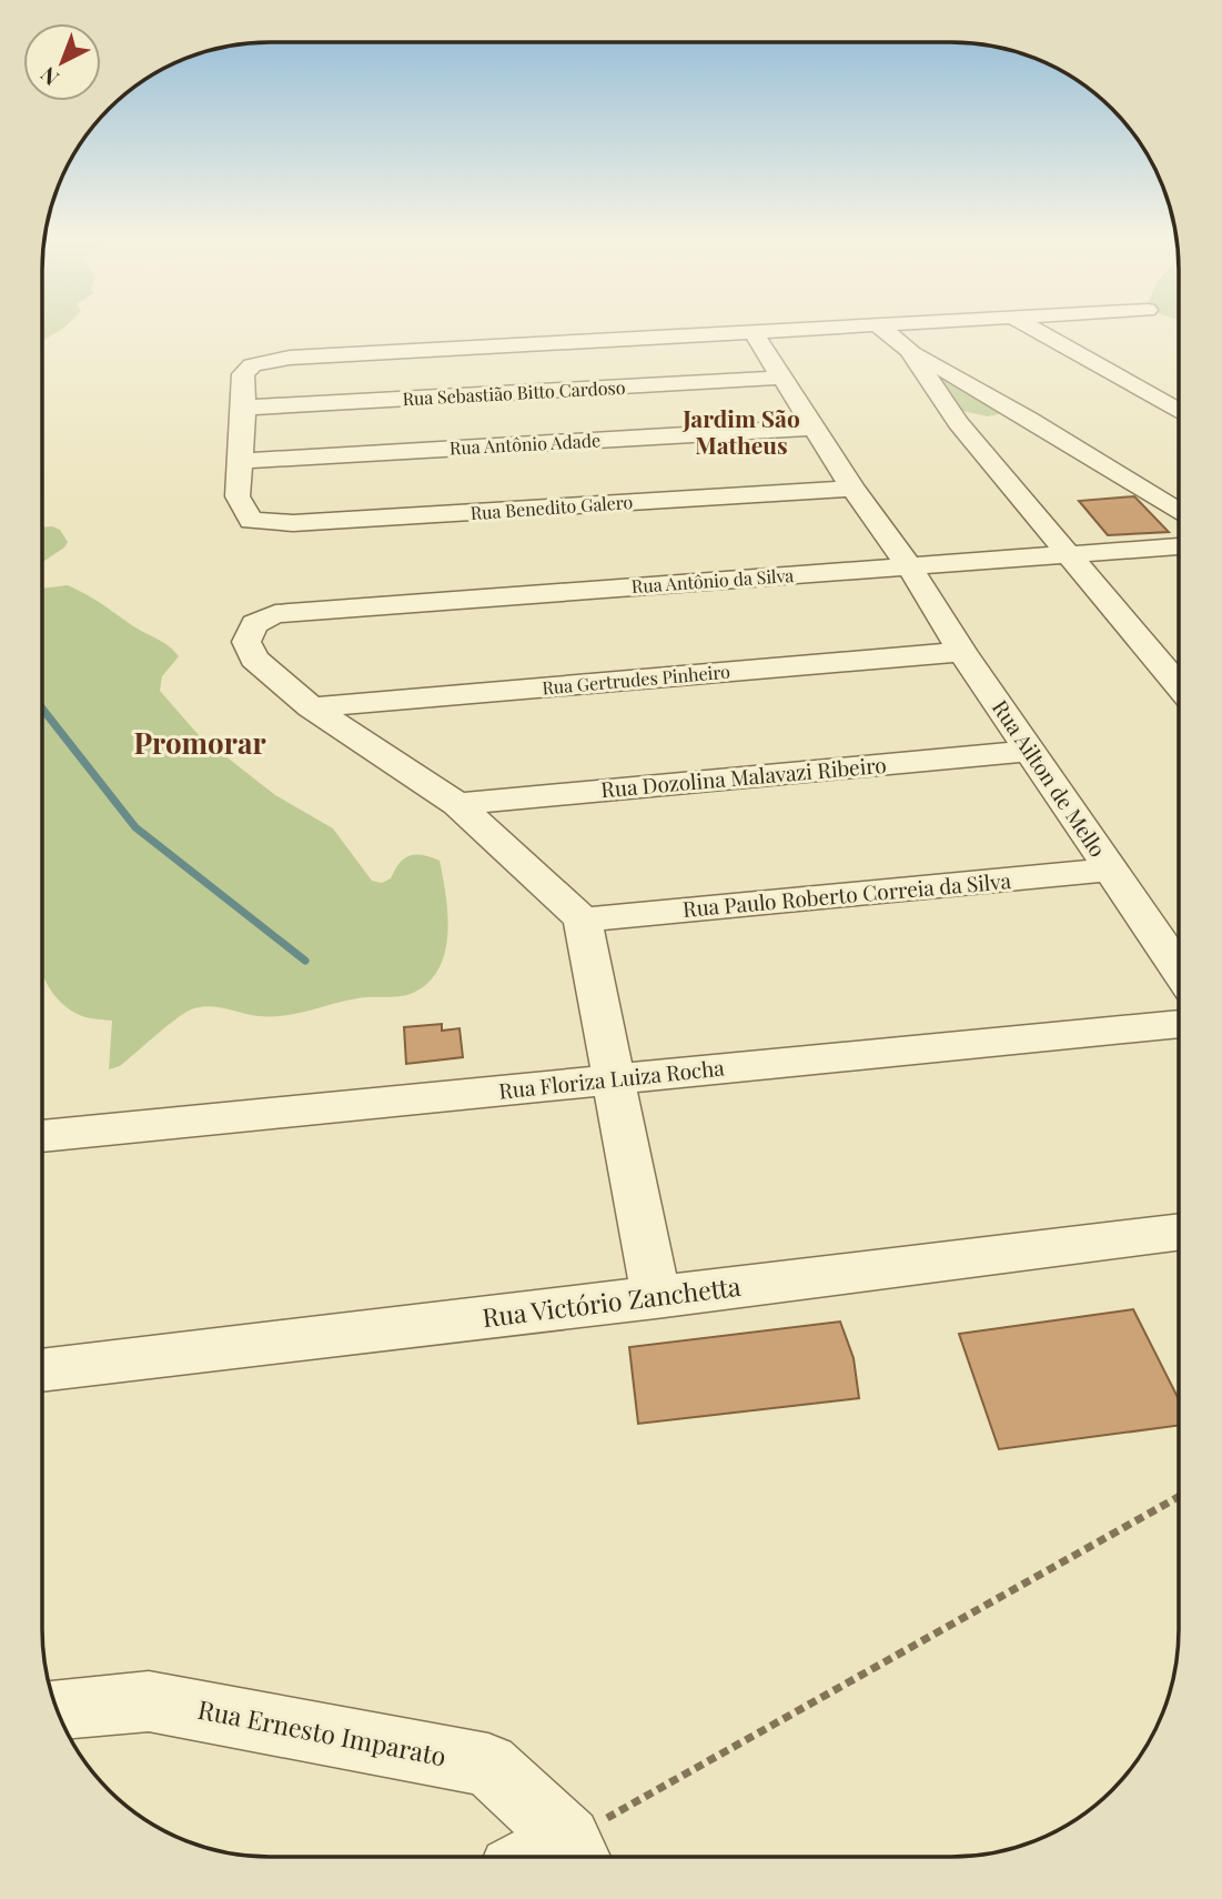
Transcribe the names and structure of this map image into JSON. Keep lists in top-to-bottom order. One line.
{"streets":{"street":["Rua Sebastião Bitto Cardoso","Rua Antônio Adade","Rua Benedito Galero","Rua Antônio da Silva","Rua Gertrudes Pinheiro","Rua Dozolina Malavazi Ribeiro","Rua Ailton de Mello","Rua Paulo Roberto Correia da Silva","Rua Floriza Luiza Rocha","Rua Victório Zanchetta","Rua Ernesto Imparato"]},"crossings":[["Rua Sebastião Bitto Cardoso","Rua Ailton de Mello"],["Rua Antônio Adade","Rua Benedito Galero"],["Rua Antônio Adade","Rua Ailton de Mello"],["Rua Benedito Galero","Rua Ailton de Mello"],["Rua Antônio da Silva","Rua Gertrudes Pinheiro"],["Rua Antônio da Silva","Rua Ailton de Mello"],["Rua Gertrudes Pinheiro","Rua Ailton de Mello"],["Rua Dozolina Malavazi Ribeiro","Rua Ailton de Mello"],["Rua Ailton de Mello","Rua Paulo Roberto Correia da Silva"]],"districts":["Jardim São Matheus","Promorar"],"north":"bottom left"}
